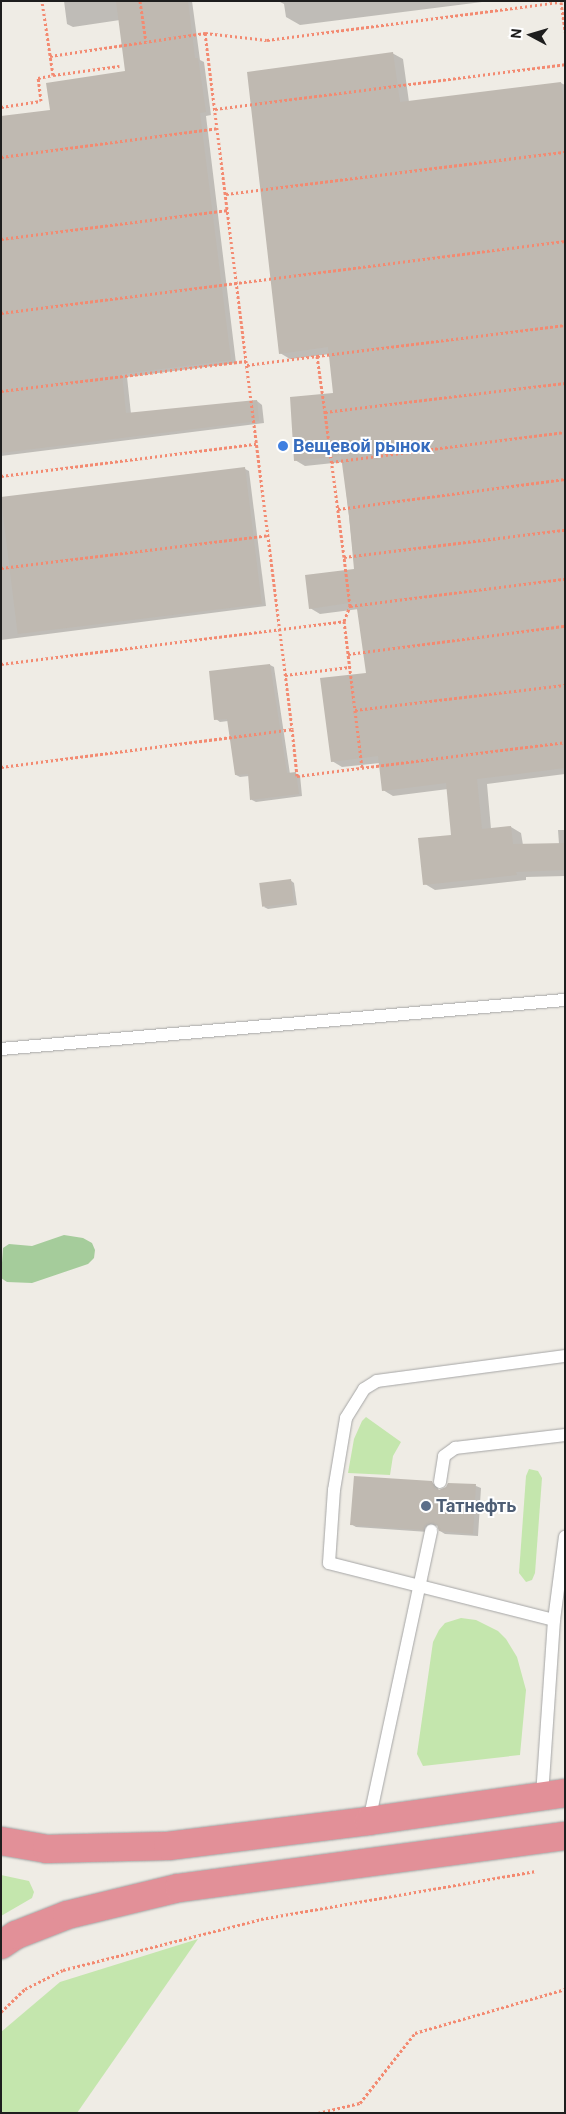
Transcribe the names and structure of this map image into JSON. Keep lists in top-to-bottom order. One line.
{"places":["Вещевой рынок","Татнефть"],"north":"left"}
